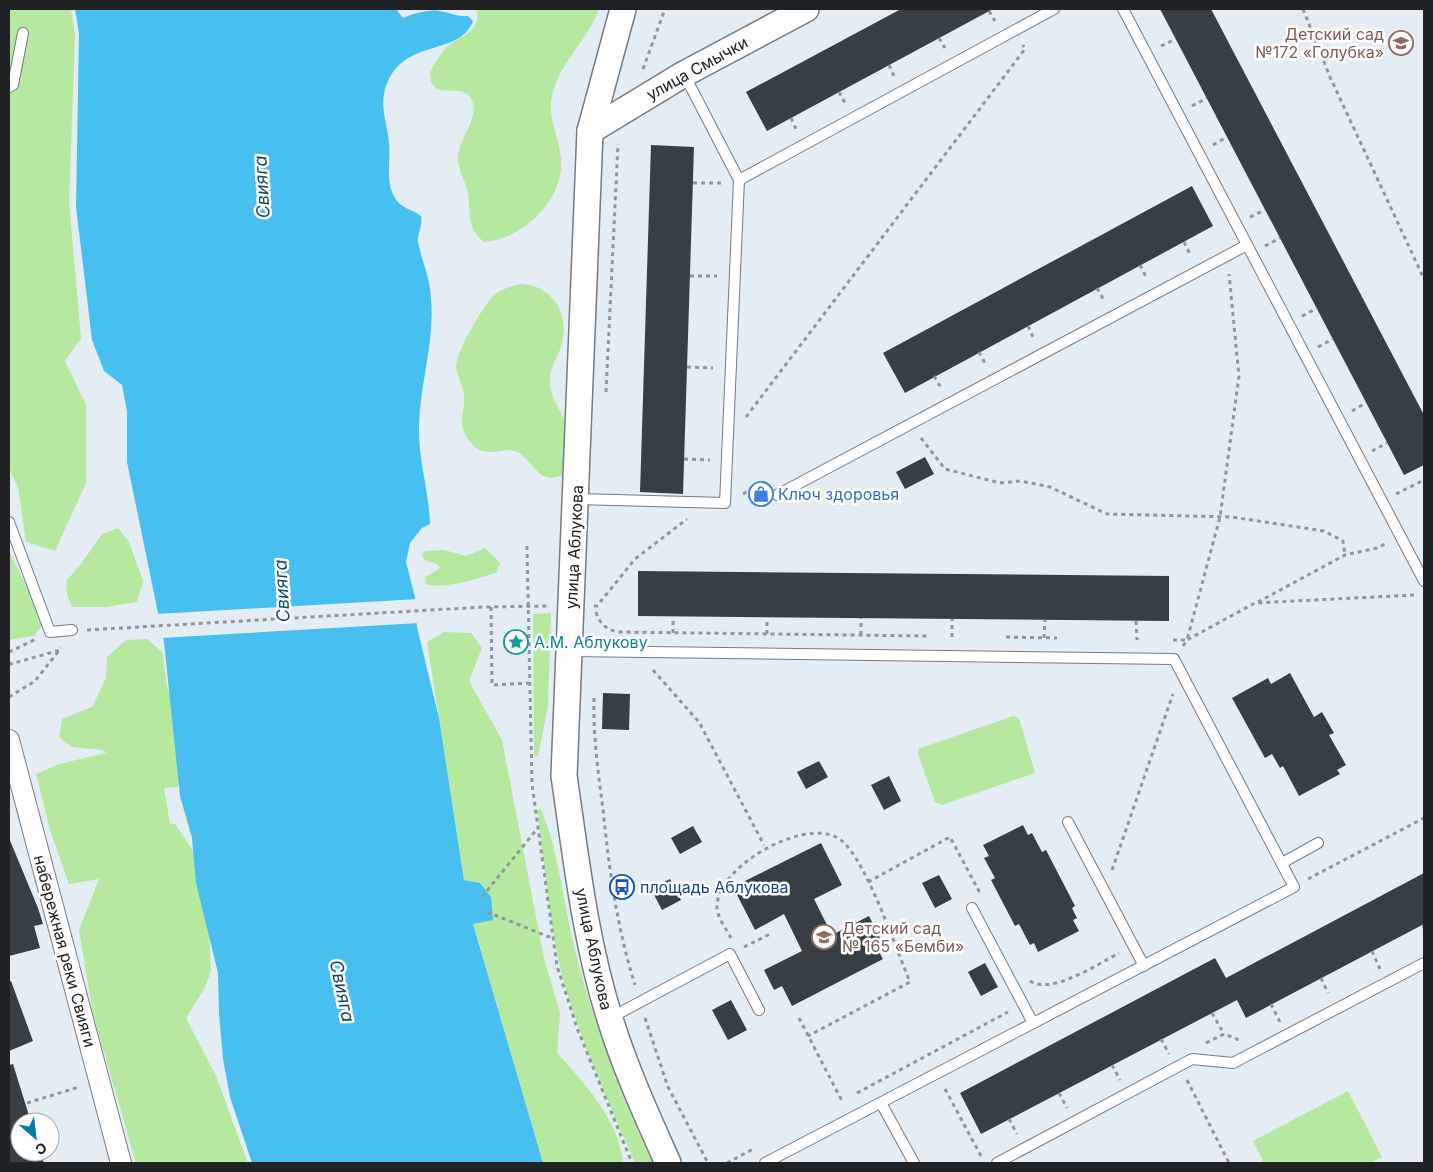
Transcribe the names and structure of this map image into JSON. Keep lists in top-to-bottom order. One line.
{"streets":{"street":["улица Смычки","улица Аблукова","набережная реки Свияги"]},"crossings":[["улица Смычки","улица Аблукова"]],"water":["Свияга"],"places":{"school or university":["Детский сад №172 «Голубка»","Детский сад № 165 «Бемби»"],"shop":["Ключ здоровья"],"place":["А.М. Аблукову"],"bus stop":["площадь Аблукова"]},"north":"bottom right"}
